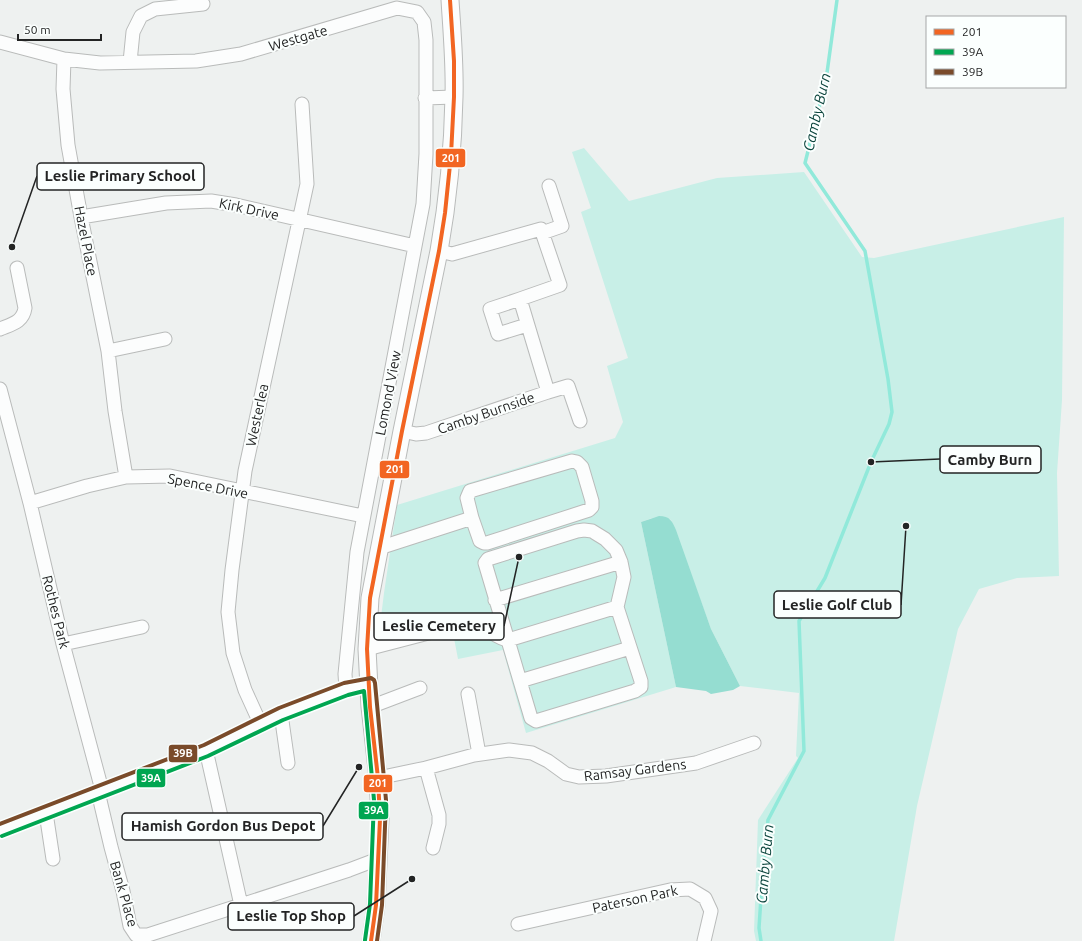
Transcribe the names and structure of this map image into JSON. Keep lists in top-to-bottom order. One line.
{"streets":{"street":["Westgate","Kirk Drive","Hazel Place","Lomond View","Camby Burnside","Westerlea","Spence Drive","Rothes Park","Ramsay Gardens","Bank Place","Paterson Park"]},"crossings":[["Westgate","Hazel Place"],["Westgate","Lomond View"],["Kirk Drive","Hazel Place"],["Kirk Drive","Lomond View"],["Kirk Drive","Westerlea"],["Hazel Place","Spence Drive"],["Lomond View","Spence Drive"],["Westerlea","Spence Drive"],["Spence Drive","Rothes Park"],["Rothes Park","Bank Place"]],"water":["Camby Burn"],"places":["Leslie Primary School","Camby Burn","Leslie Golf Club","Leslie Cemetery","Hamish Gordon Bus Depot","Leslie Top Shop"],"lines":["transit line 201","transit line 39B","transit line 39A"],"legend":["201","39A","39B"],"scale_bar":"50 m"}
